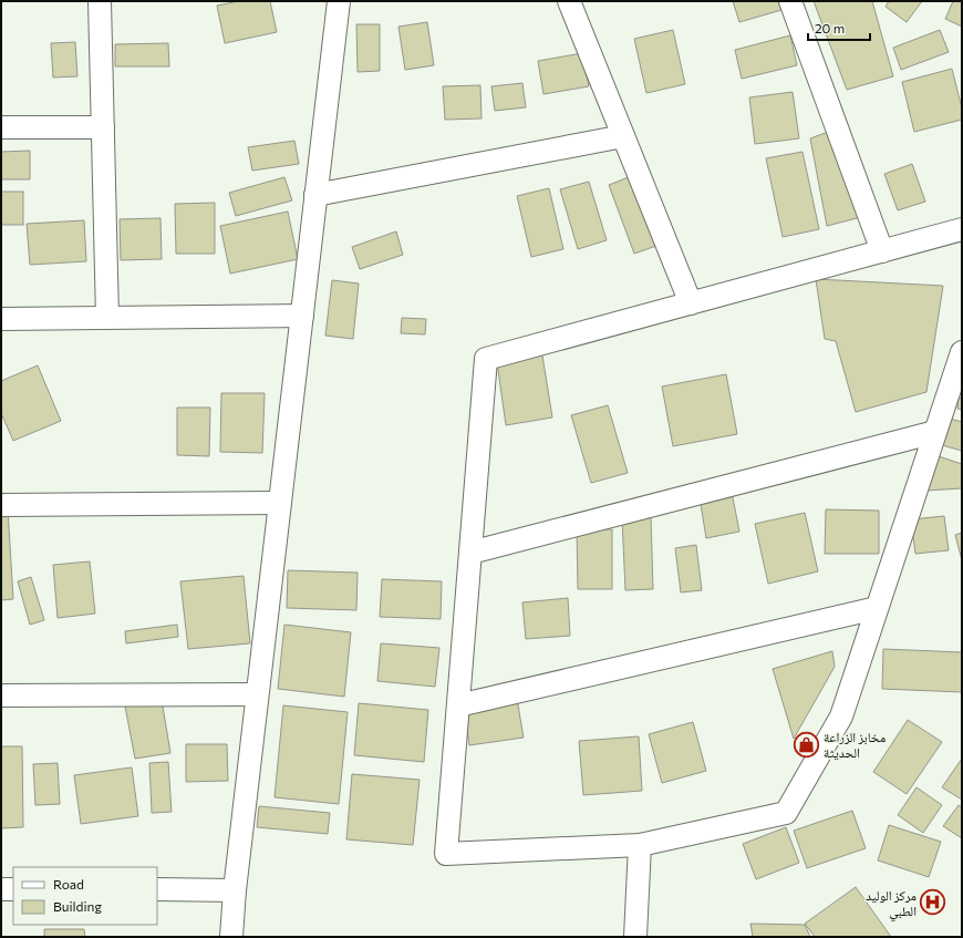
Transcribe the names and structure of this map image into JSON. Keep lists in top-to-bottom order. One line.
{"places":{"shop":["مخابز الزراعة الحديثة"],"hospital":["مركز الوليد الطبي"]},"legend":["Road","Building"],"scale_bar":"20 m"}
